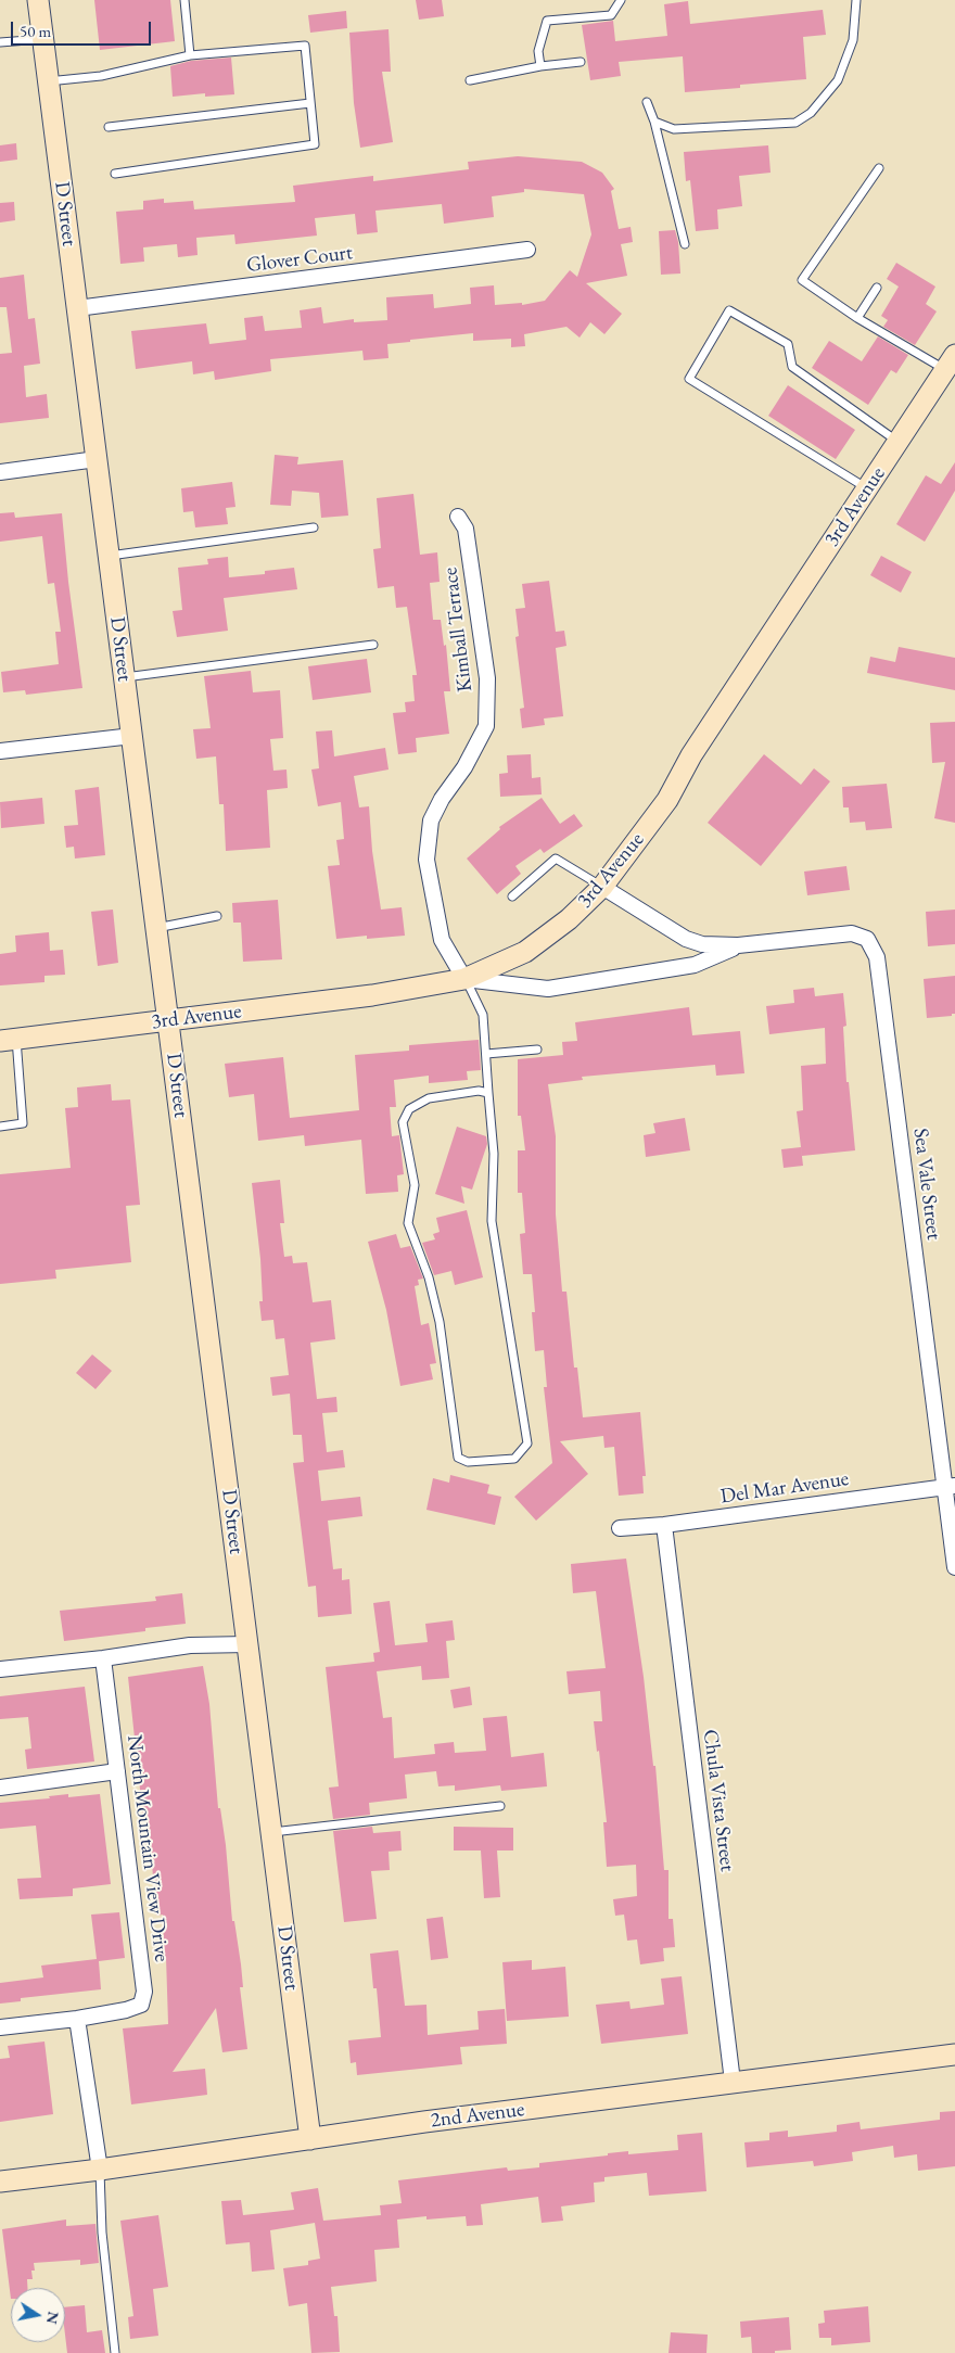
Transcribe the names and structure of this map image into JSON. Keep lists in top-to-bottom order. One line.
{"streets":{"street":["D Street","Glover Court","3rd Avenue","Kimball Terrace","Sea Vale Street","Del Mar Avenue","Chula Vista Street","North Mountain View Drive","2nd Avenue"]},"crossings":[["D Street","Glover Court"],["D Street","3rd Avenue"],["D Street","2nd Avenue"],["3rd Avenue","Kimball Terrace"],["3rd Avenue","Sea Vale Street"],["Kimball Terrace","Sea Vale Street"],["Sea Vale Street","Del Mar Avenue"],["Del Mar Avenue","Chula Vista Street"],["Chula Vista Street","2nd Avenue"]],"scale_bar":"50 m","north":"right"}
